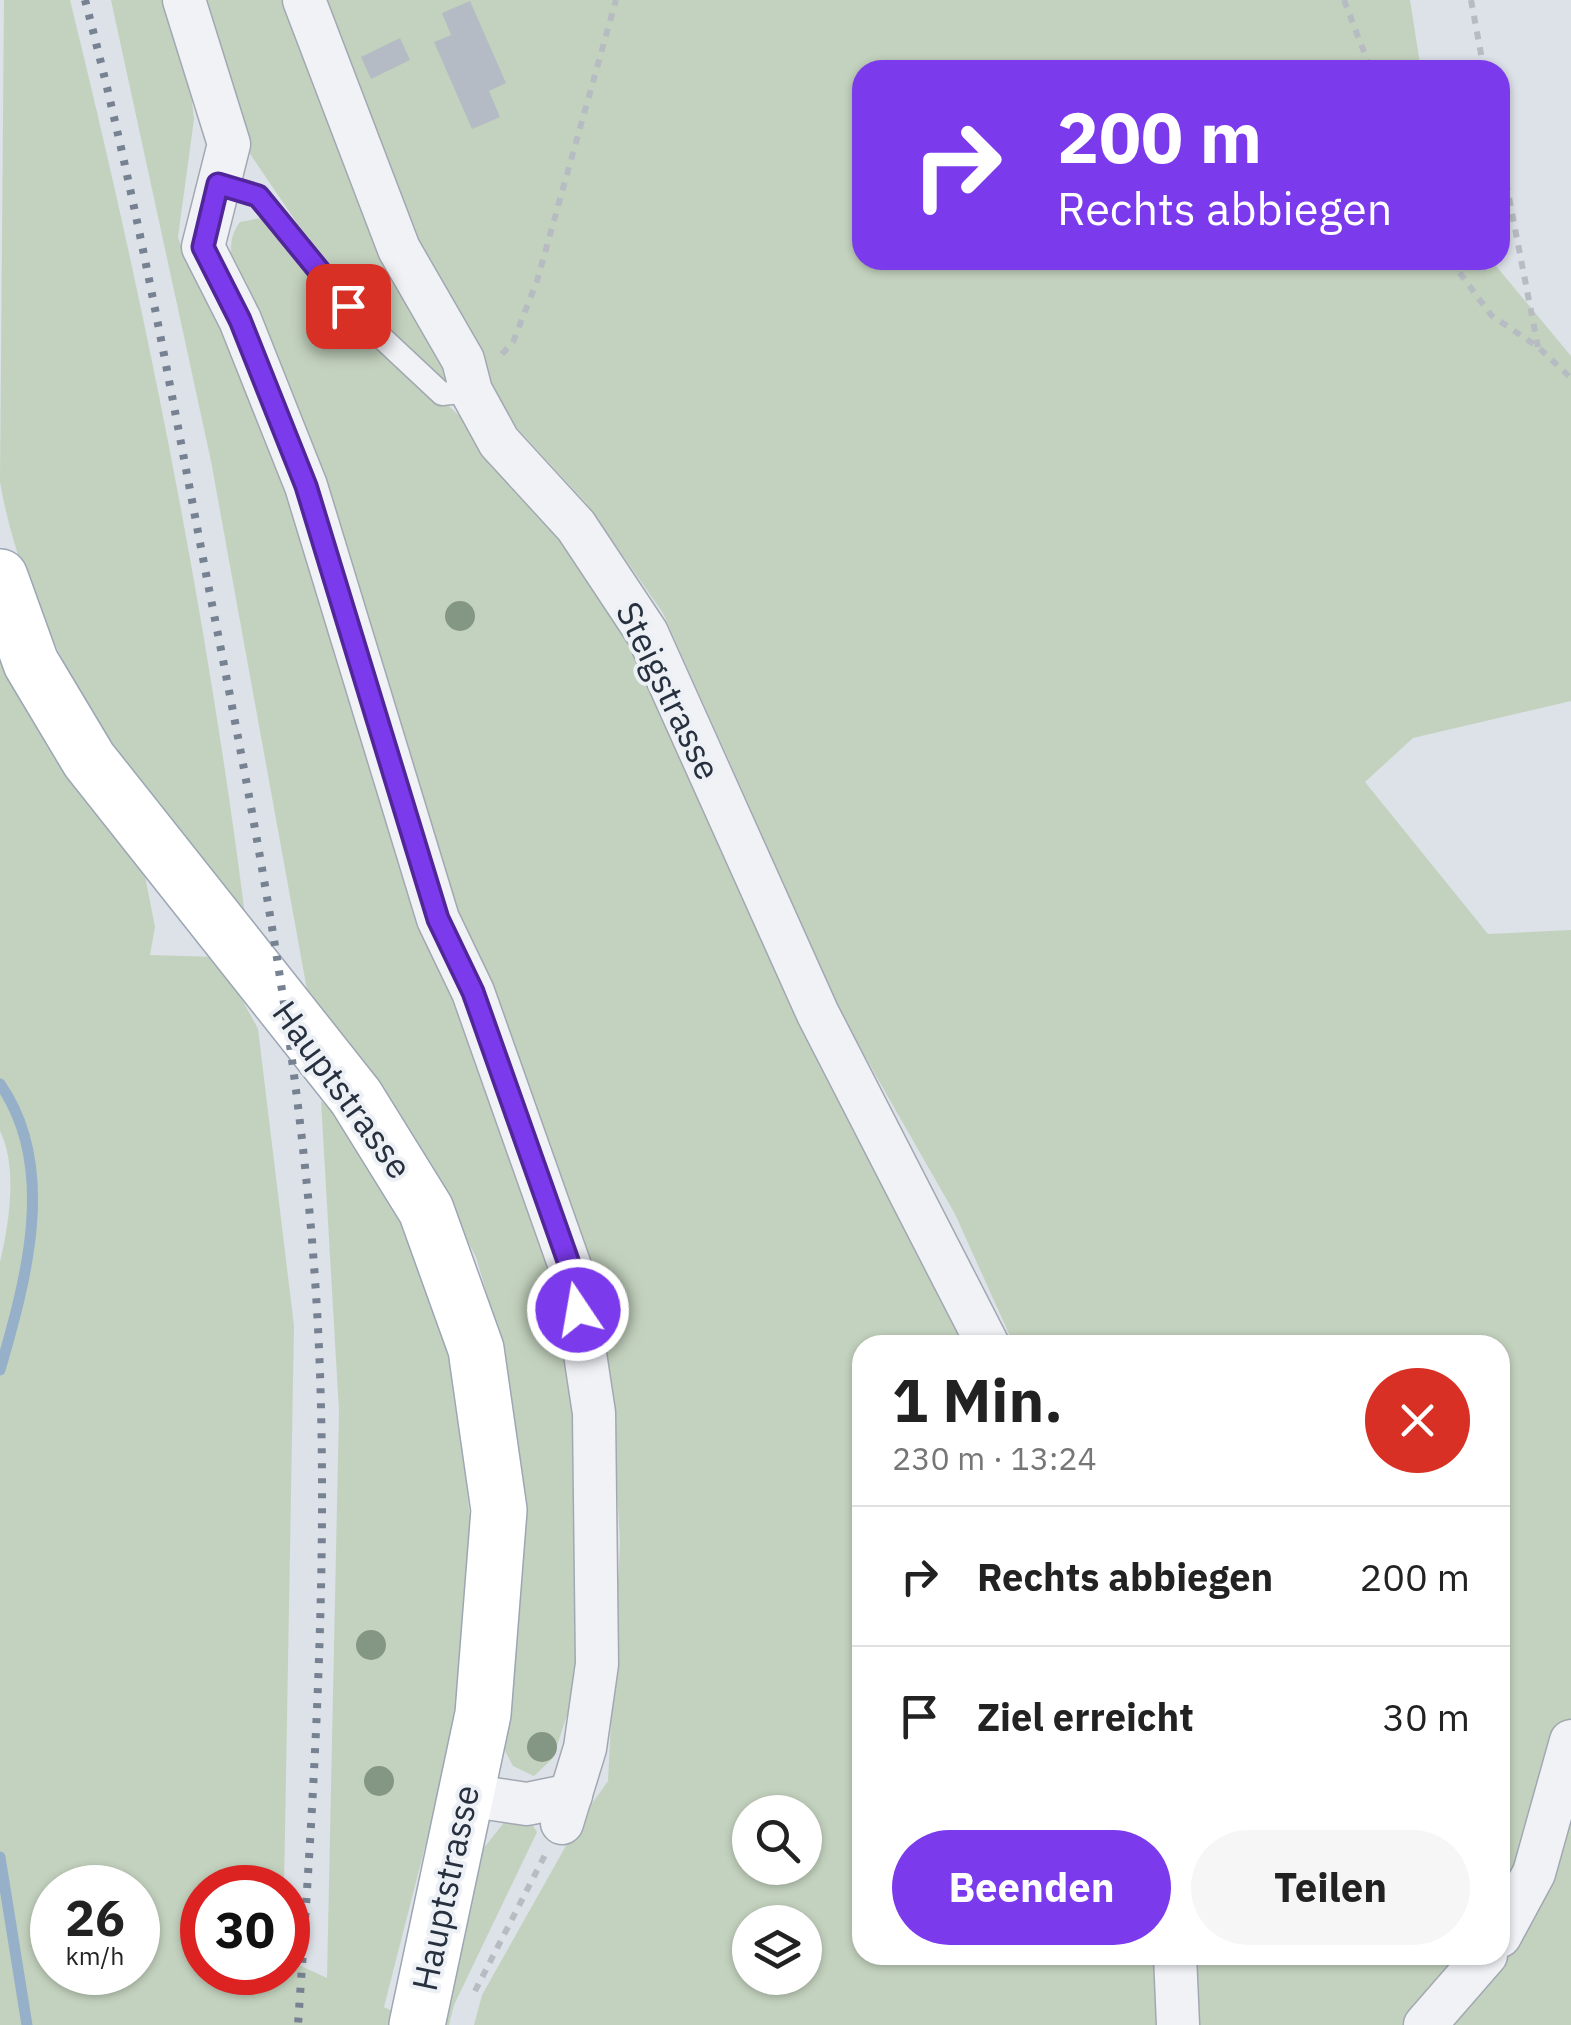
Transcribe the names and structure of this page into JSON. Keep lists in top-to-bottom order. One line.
{"streets":{"main road":["Hauptstrasse"],"street":["Steigstrasse"]},"page":{"turn":["200 m","Rechts abbiegen"],"heading":["1 Min.","230 m · 13:24"],"list":[{"name":"Rechts abbiegen","value":"200 m"},{"name":"Ziel erreicht","value":"30 m"}],"buttons":["Beenden","Teilen"],"speed":"26 km/h","limit":"30"}}
